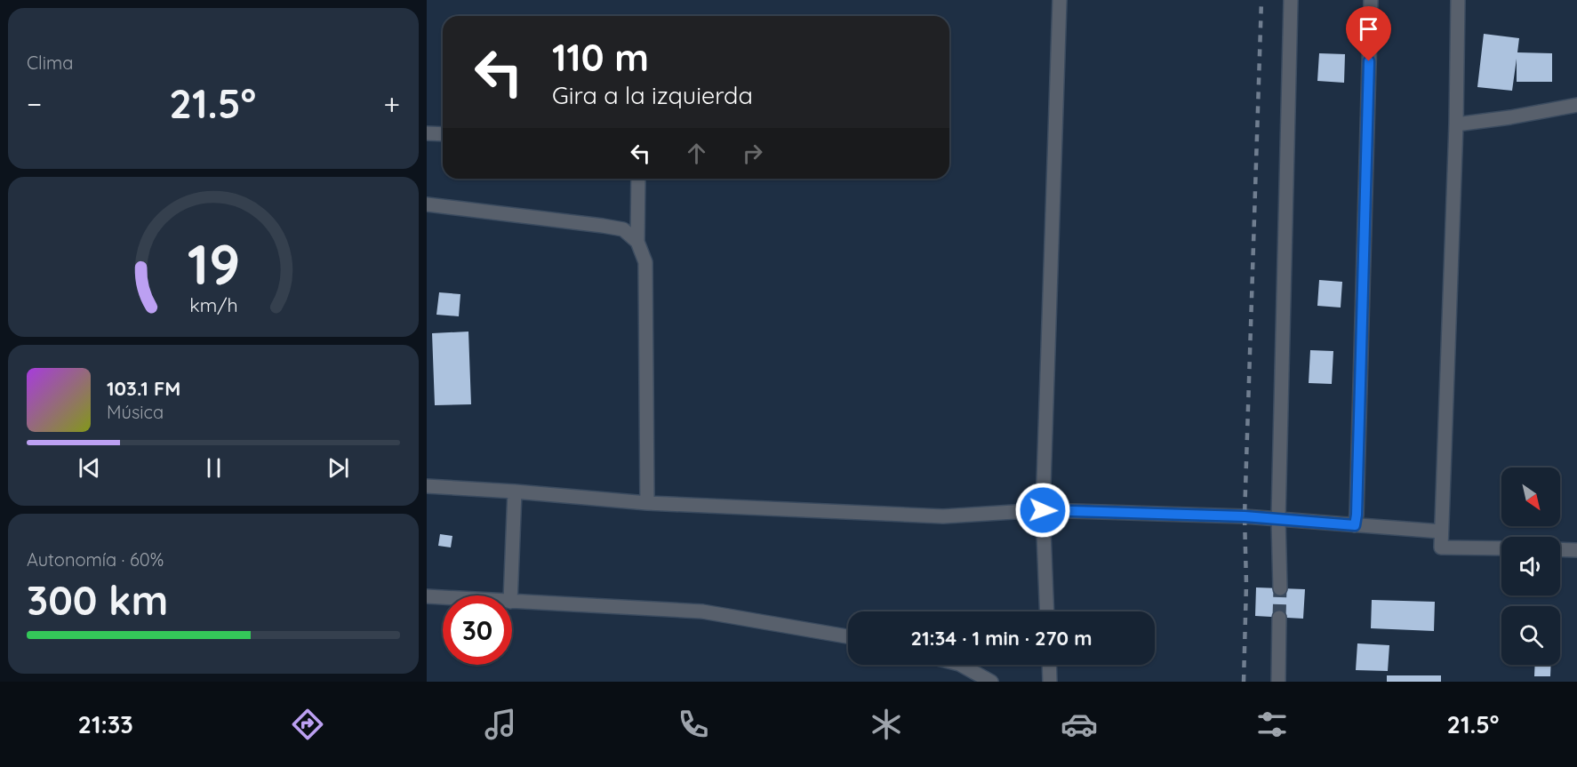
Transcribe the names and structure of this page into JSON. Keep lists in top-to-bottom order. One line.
{"north":"bottom right","page":{"tile":["Clima",["Autonomía · 60%","300 km"]],"turn":["110 m","Gira a la izquierda"],"heat":["−","21.5°","+"],"song":["103.1 FM","Música"],"limit":"30","trip":"21:34 · 1 min · 270 m","tabs":["21:33","21.5°"],"gauge":["19","km/h"]}}
